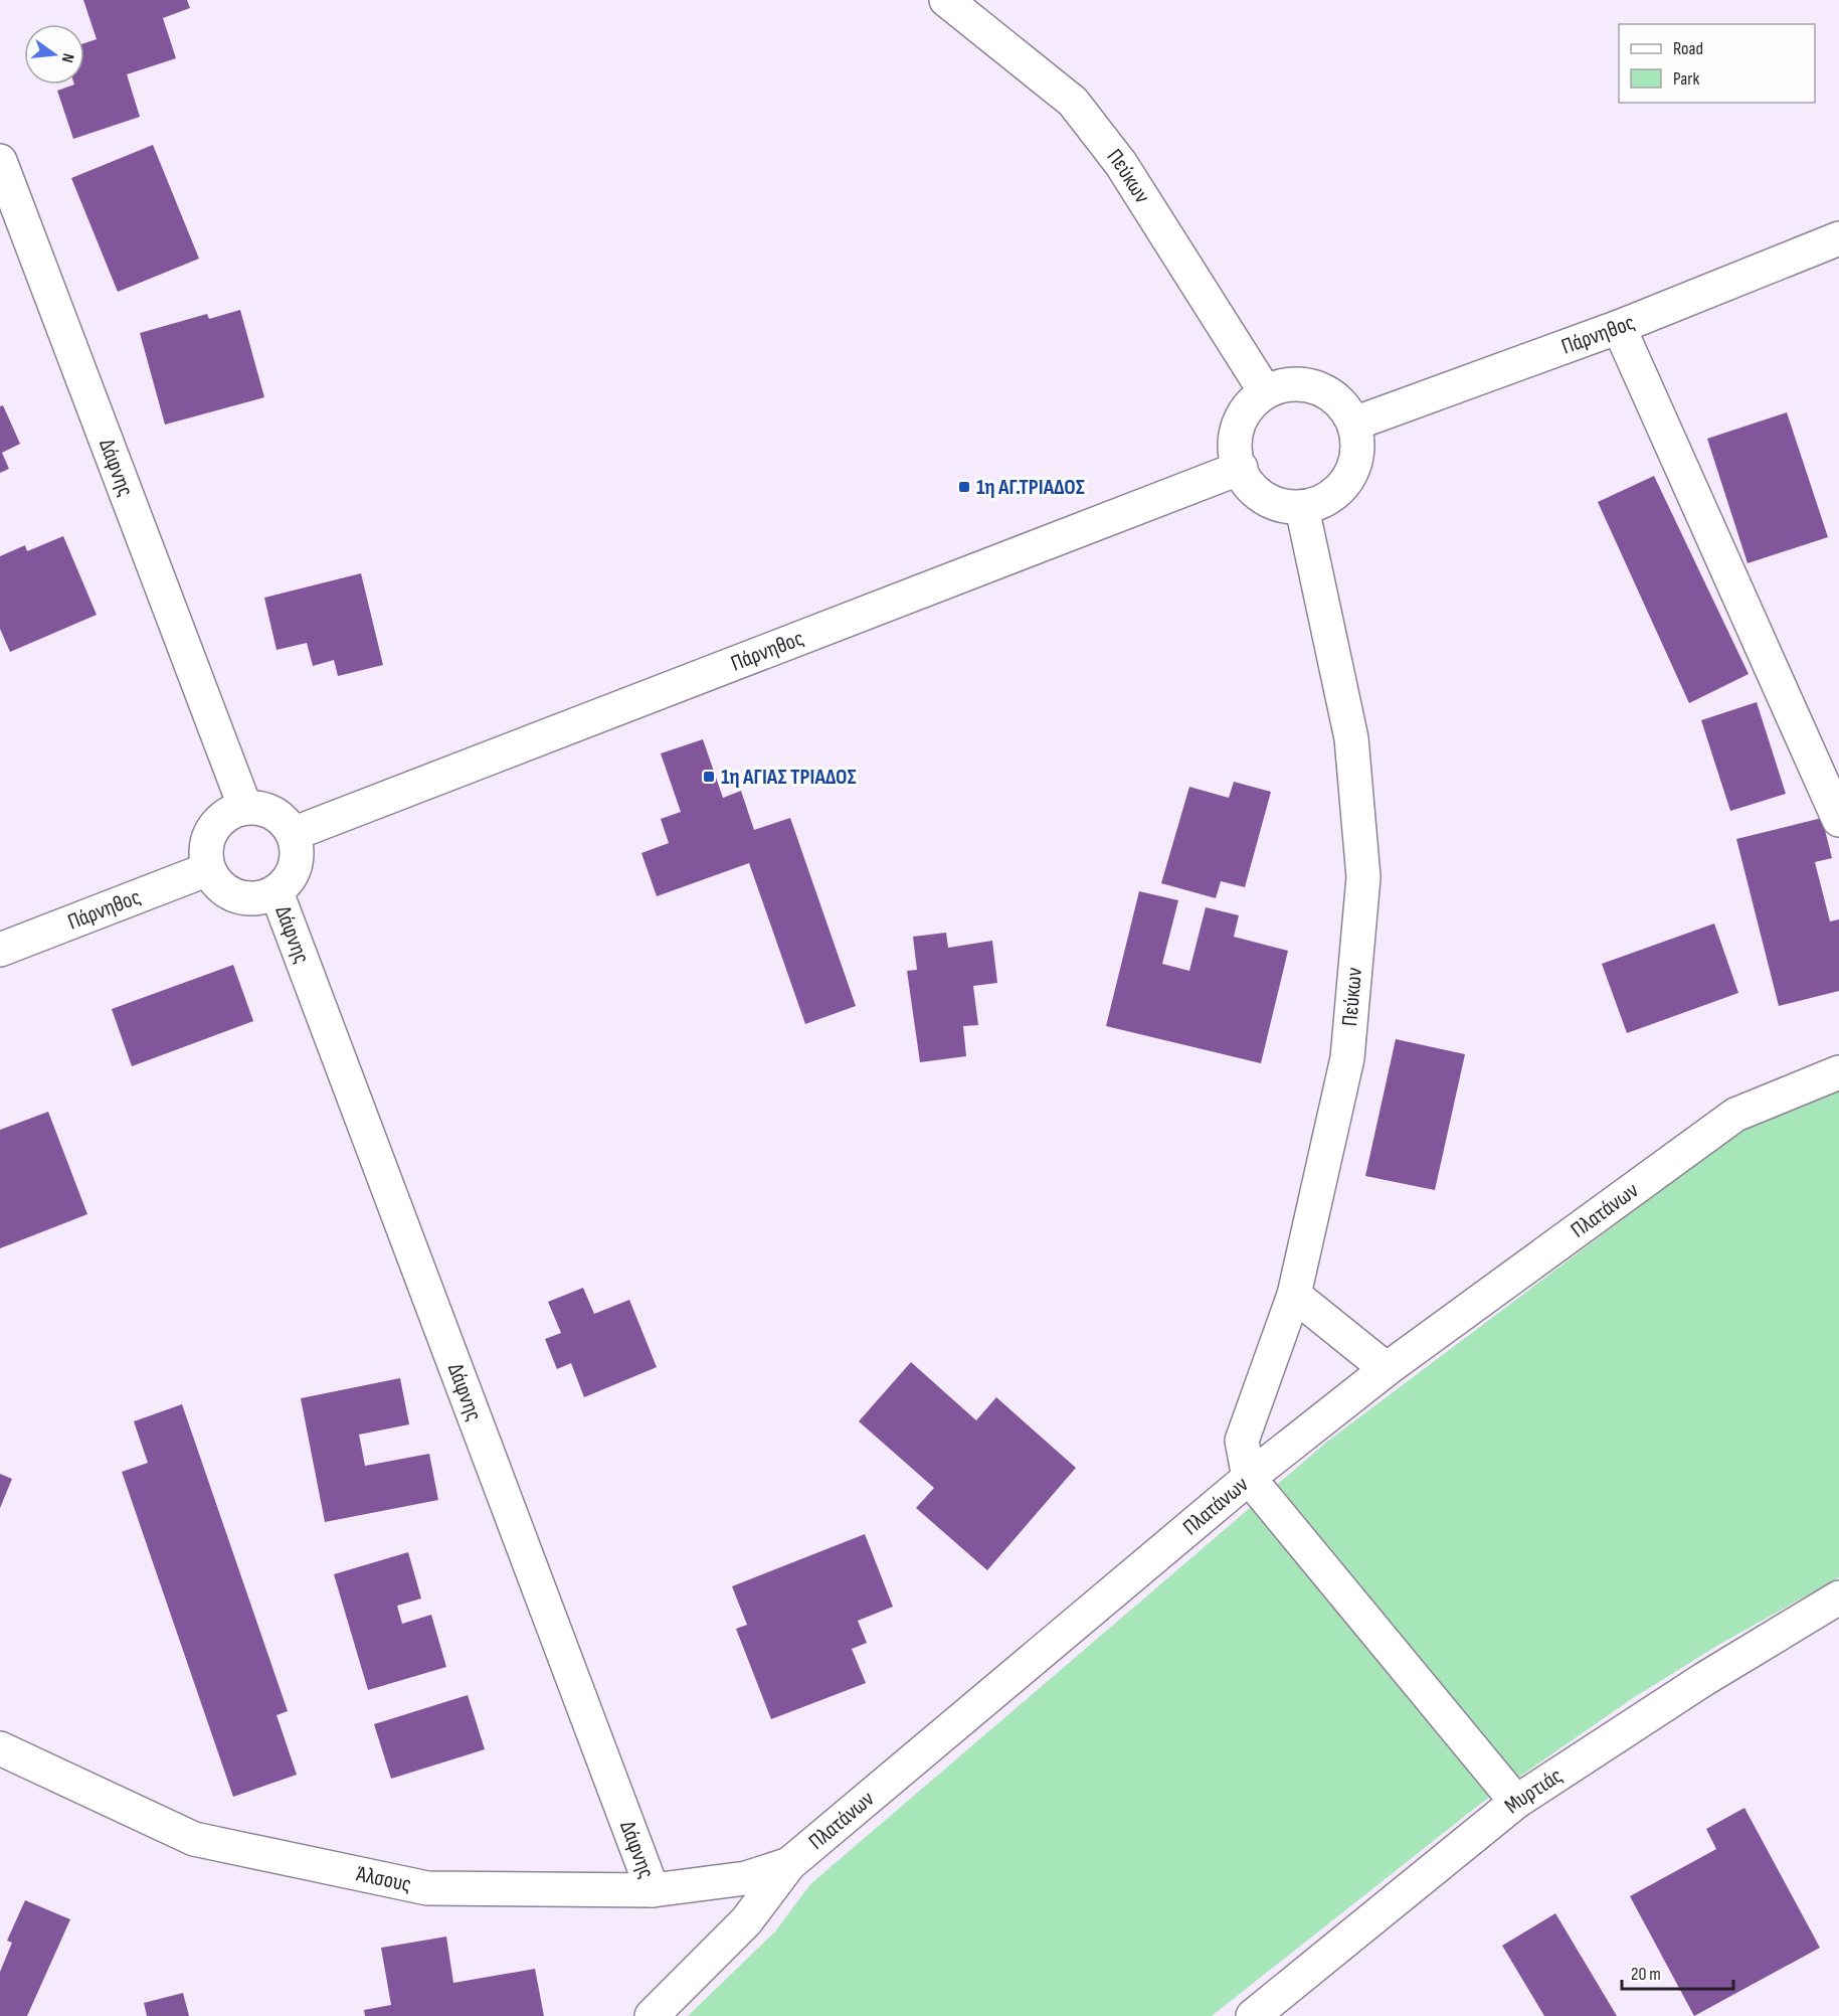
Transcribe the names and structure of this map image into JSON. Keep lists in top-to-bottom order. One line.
{"streets":{"street":["Πεύκων","Πάρνηθος","Δάφνης","Πλατάνων","Μυρτιάς","Άλσους"]},"crossings":[["Πεύκων","Πάρνηθος"],["Πεύκων","Πλατάνων"],["Πάρνηθος","Δάφνης"],["Δάφνης","Άλσους"],["Πλατάνων","Άλσους"]],"places":{"transit":["1η ΑΓ.ΤΡΙΑΔΟΣ","1η ΑΓΙΑΣ ΤΡΙΑΔΟΣ"]},"legend":["Road","Park"],"scale_bar":"20 m","north":"right"}
